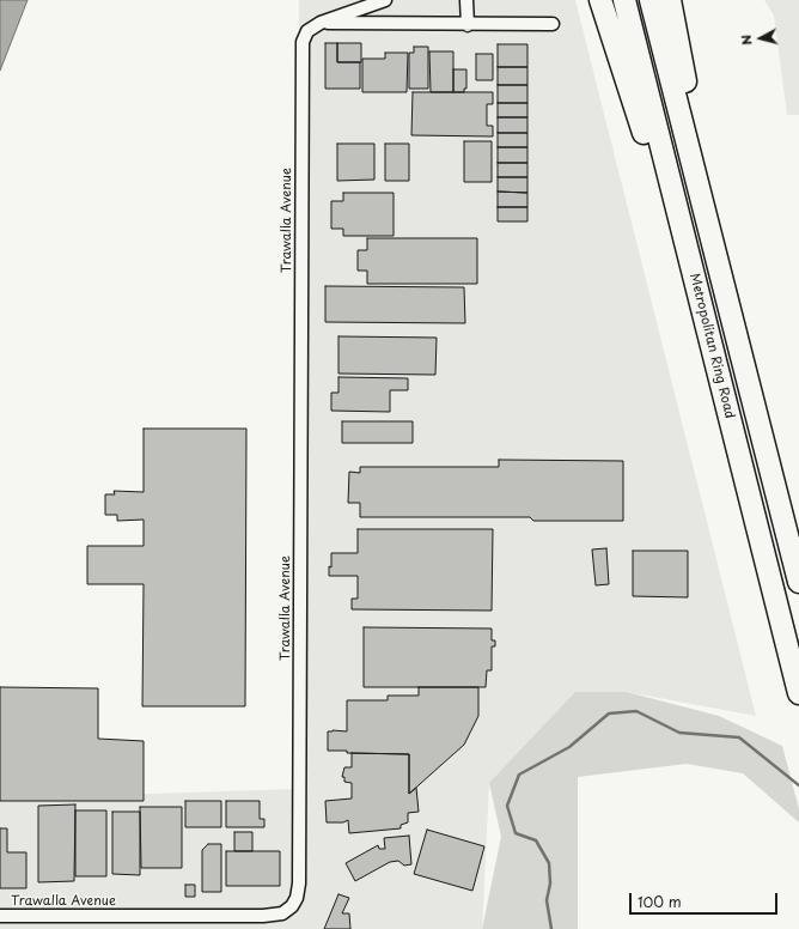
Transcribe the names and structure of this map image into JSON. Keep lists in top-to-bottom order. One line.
{"streets":{"highway":["Metropolitan Ring Road"],"street":["Trawalla Avenue"]},"scale_bar":"100 m","north":"left"}
